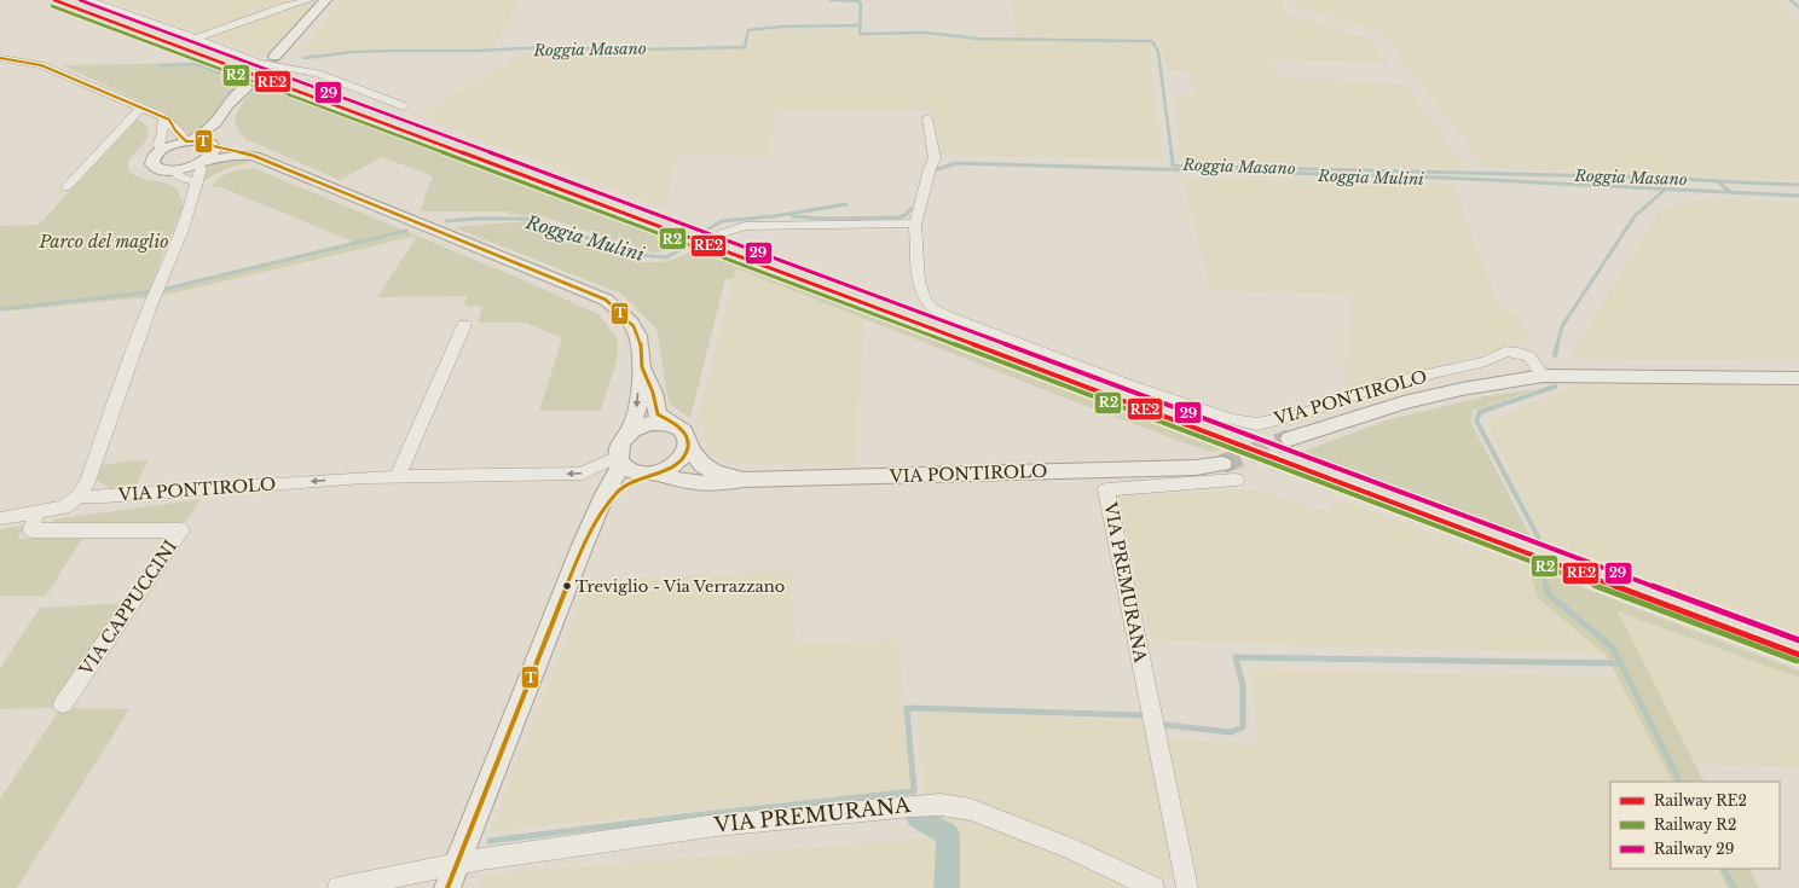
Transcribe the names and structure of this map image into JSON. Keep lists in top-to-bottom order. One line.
{"streets":{"street":["VIA PONTIROLO","VIA PREMURANA","VIA CAPPUCCINI"]},"water":["Roggia Masano","Roggia Mulini"],"parks":["Parco del maglio"],"places":["Treviglio - Via Verrazzano"],"lines":["rail line RE2","rail line 29","rail line R2","transit line T"],"legend":["Railway RE2","Railway R2","Railway 29"]}
